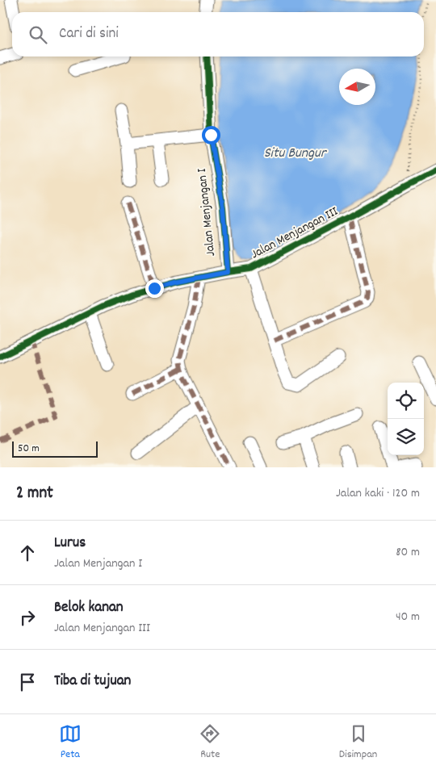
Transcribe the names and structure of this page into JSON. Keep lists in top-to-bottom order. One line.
{"streets":{"street":["Jalan Menjangan I","Jalan Menjangan III"]},"crossings":[["Jalan Menjangan I","Jalan Menjangan III"]],"water":["Situ Bungur"],"scale_bar":"50 m","north":"left","page":{"search":"Cari di sini","scale":"50 m","heading":["2 mnt","Jalan kaki · 120 m"],"list":[["Lurus","Jalan Menjangan I","80 m"],["Belok kanan","Jalan Menjangan III","40 m"],"Tiba di tujuan"],"nav":["Peta","Rute","Disimpan"]}}
